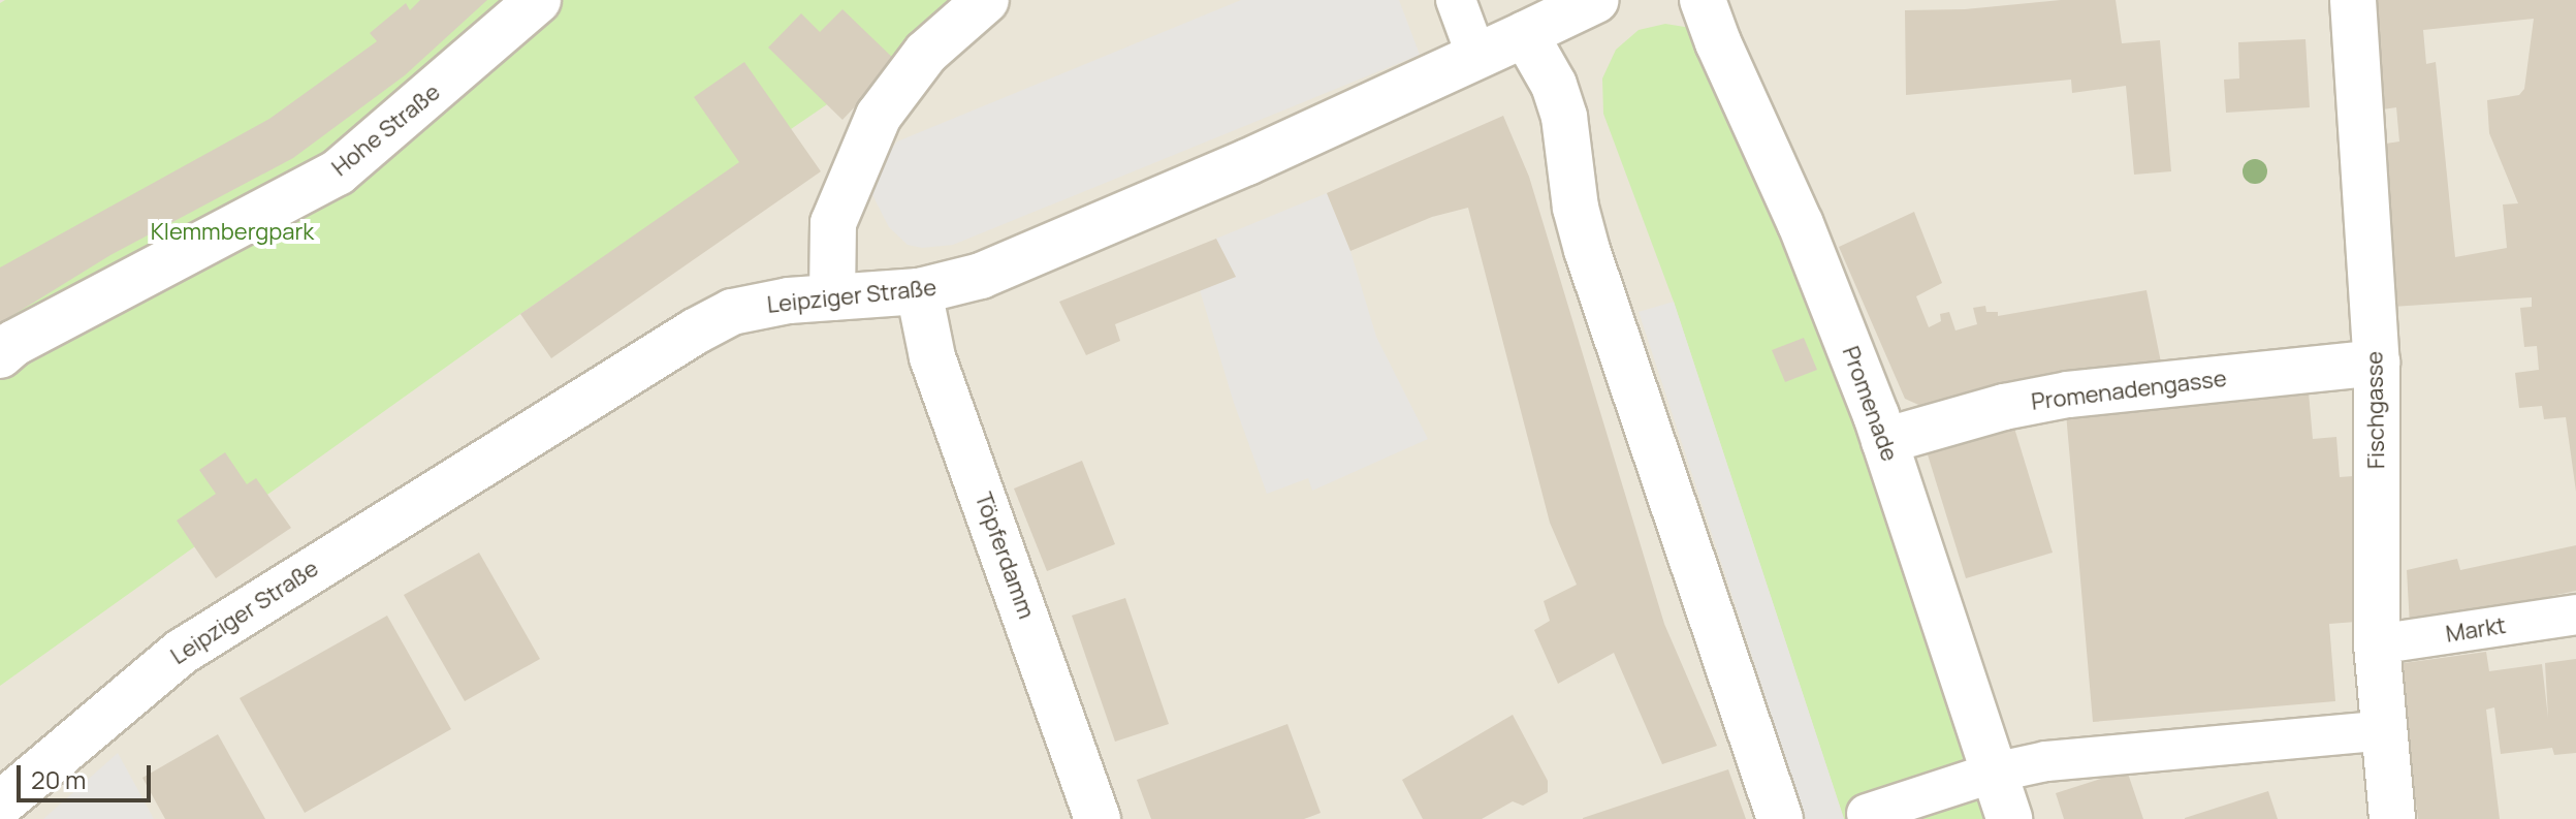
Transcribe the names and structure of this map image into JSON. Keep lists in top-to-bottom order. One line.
{"streets":{"street":["Hohe Straße","Leipziger Straße","Promenadengasse","Promenade","Fischgasse","Töpferdamm","Markt"]},"crossings":[["Leipziger Straße","Töpferdamm"],["Promenadengasse","Promenade"],["Promenadengasse","Fischgasse"],["Fischgasse","Markt"]],"parks":["Klemmbergpark"],"scale_bar":"20 m"}
